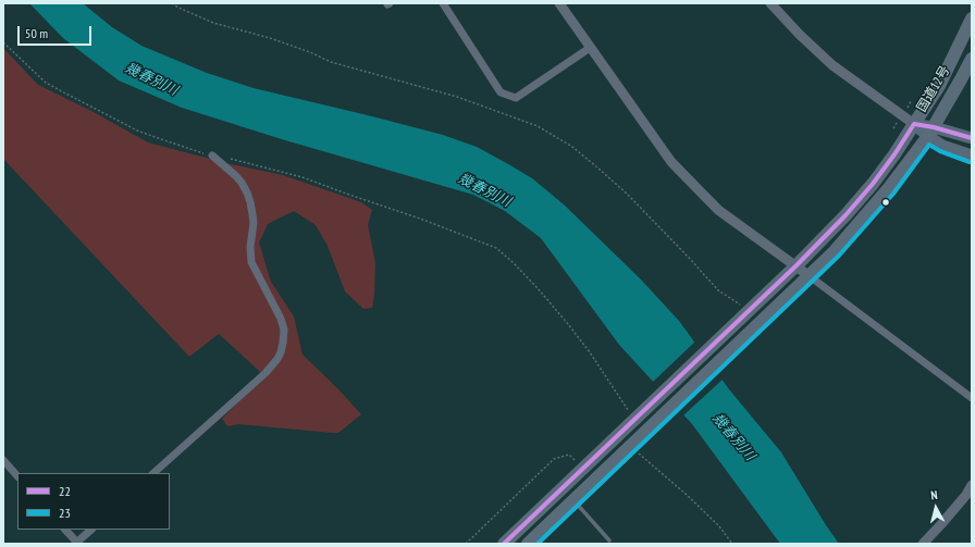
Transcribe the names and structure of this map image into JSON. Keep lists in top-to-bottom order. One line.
{"streets":{"highway":["国道12号"]},"water":["幾春別川"],"lines":["transit line 22","transit line 23"],"legend":["22","23"],"scale_bar":"50 m","north":"top"}
